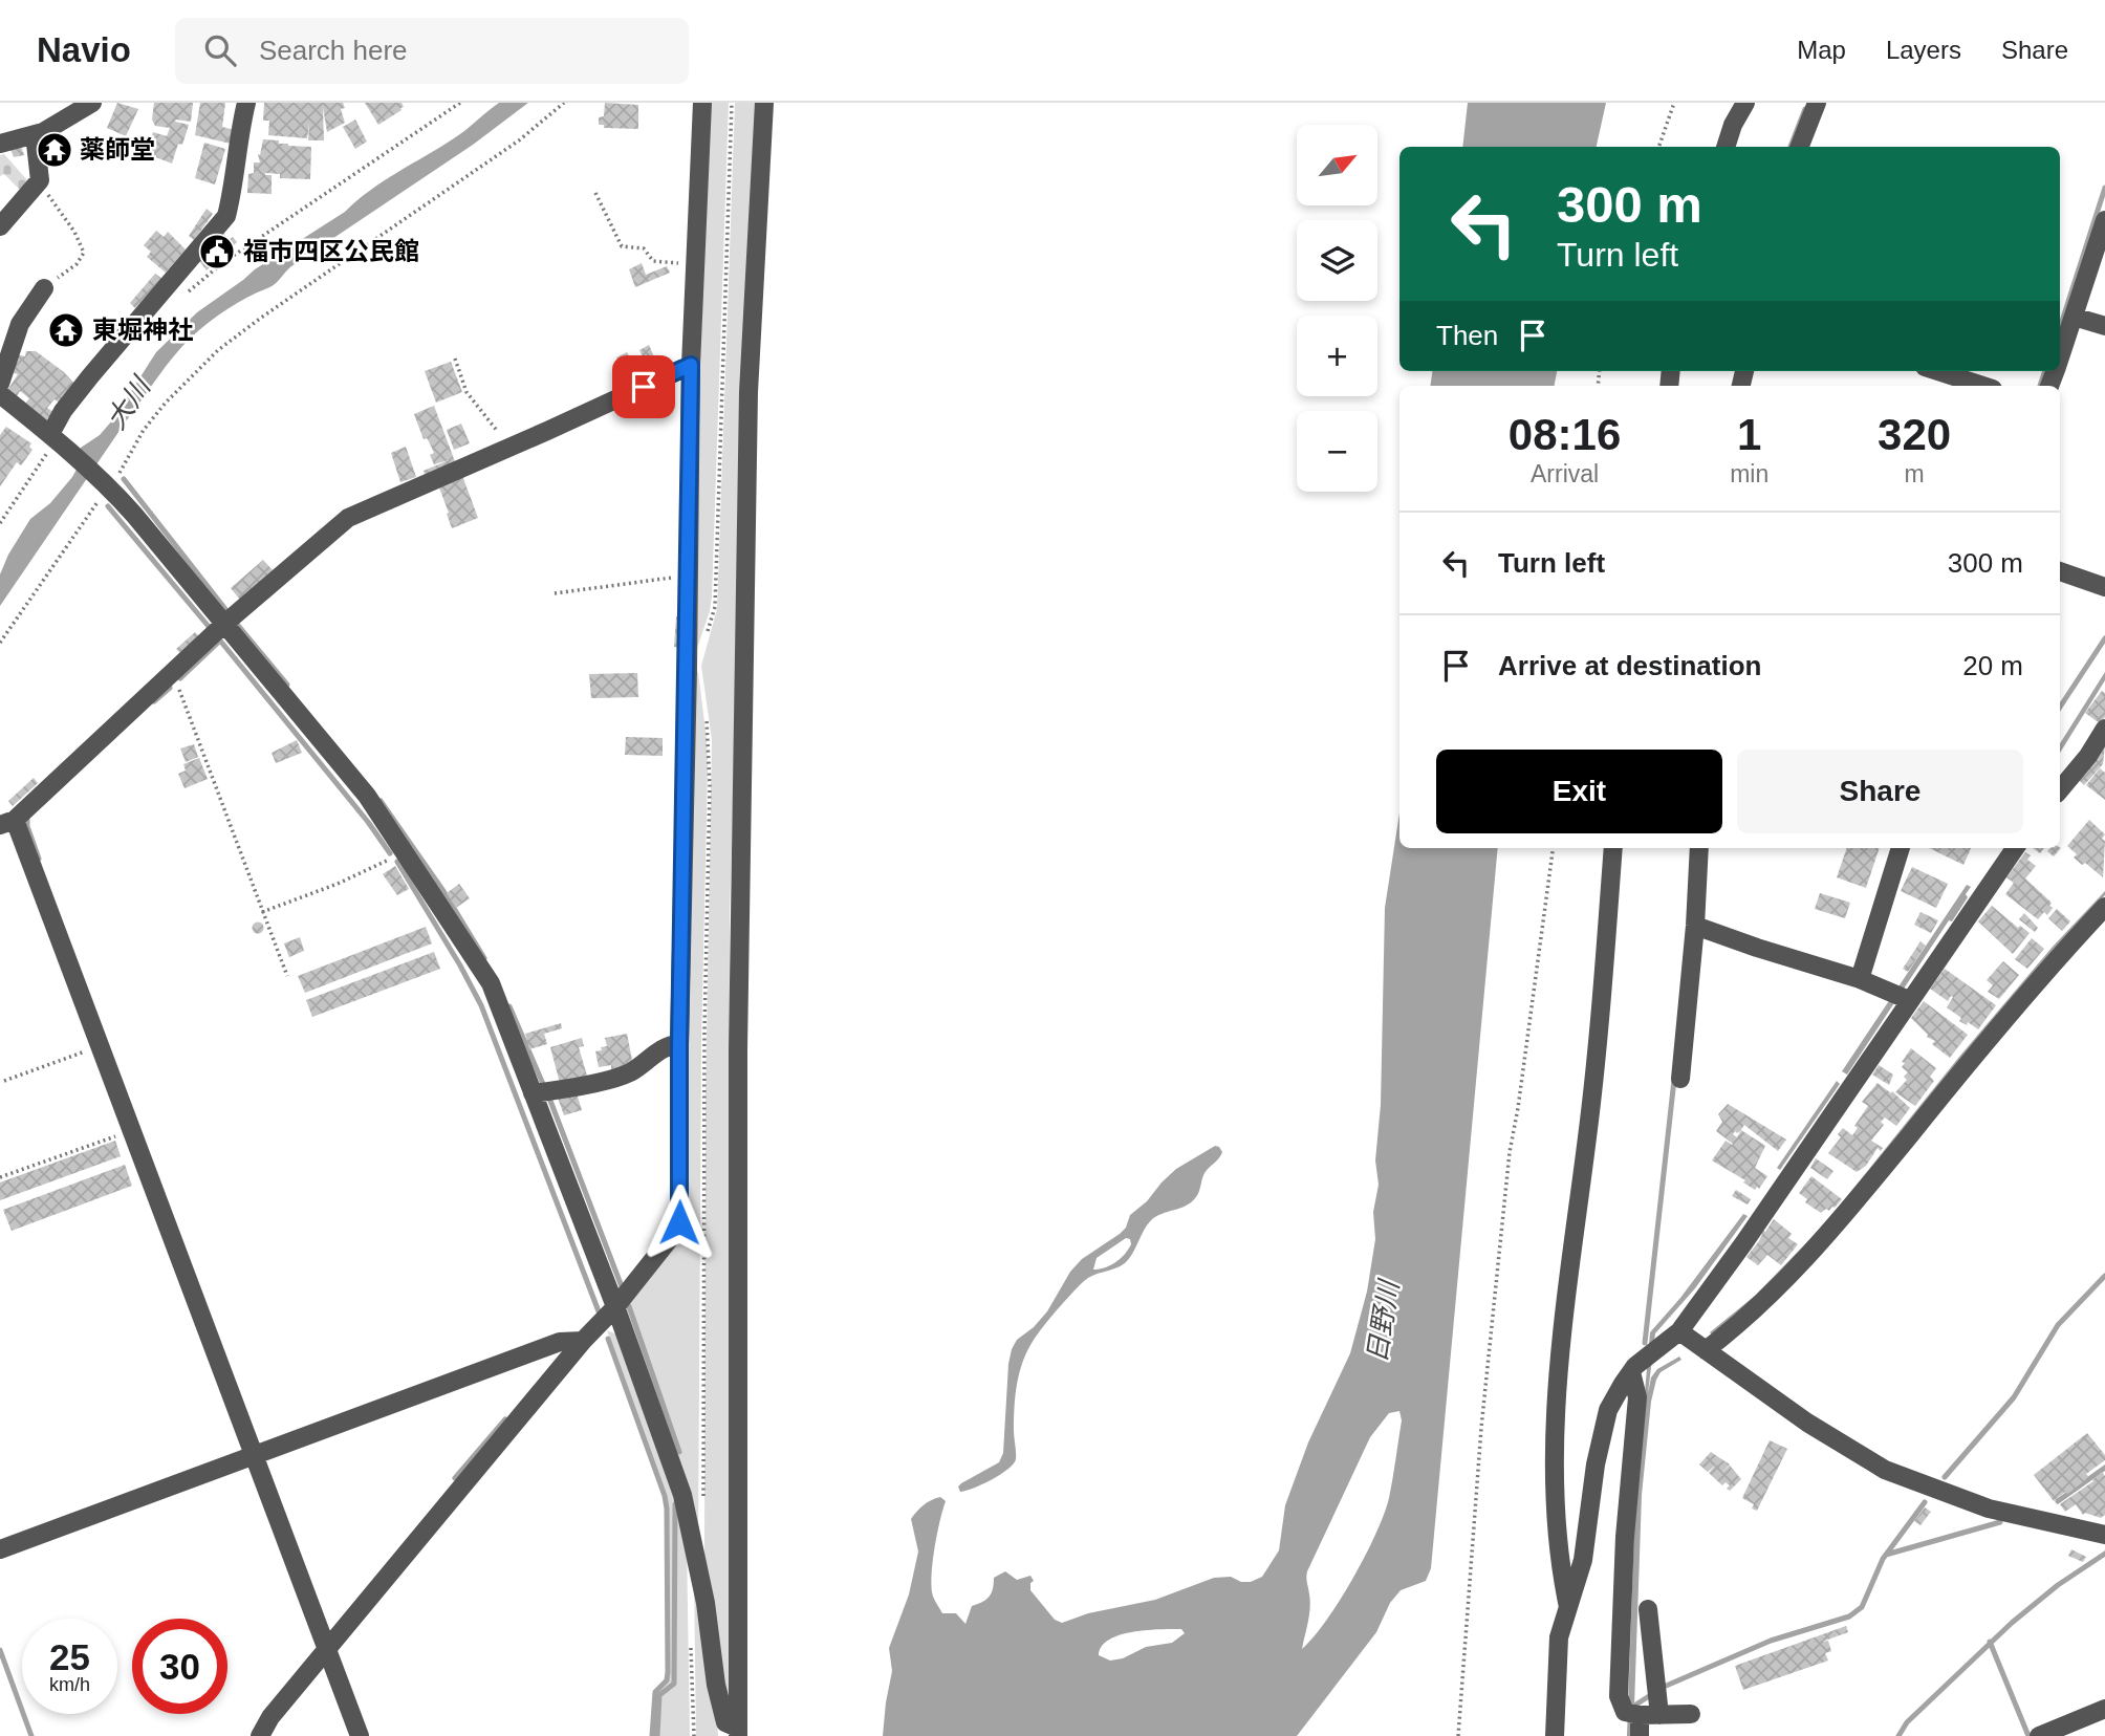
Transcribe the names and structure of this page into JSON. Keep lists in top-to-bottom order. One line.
{"water":["大川","日野川"],"places":{"temple":["薬師堂","東堀神社"],"public building":["福市四区公民館"]},"north":"top right","page":{"header":"Navio","search":"Search here","nav":["Map","Layers","Share"],"map_buttons":["+","−"],"turn":["300 m","Turn left"],"then":"Then","eta":["08:16","Arrival","1","min","320","m"],"list":[{"name":"Turn left","value":"300 m"},{"name":"Arrive at destination","value":"20 m"}],"buttons":["Exit","Share"],"speed":"25 km/h","limit":"30"}}
